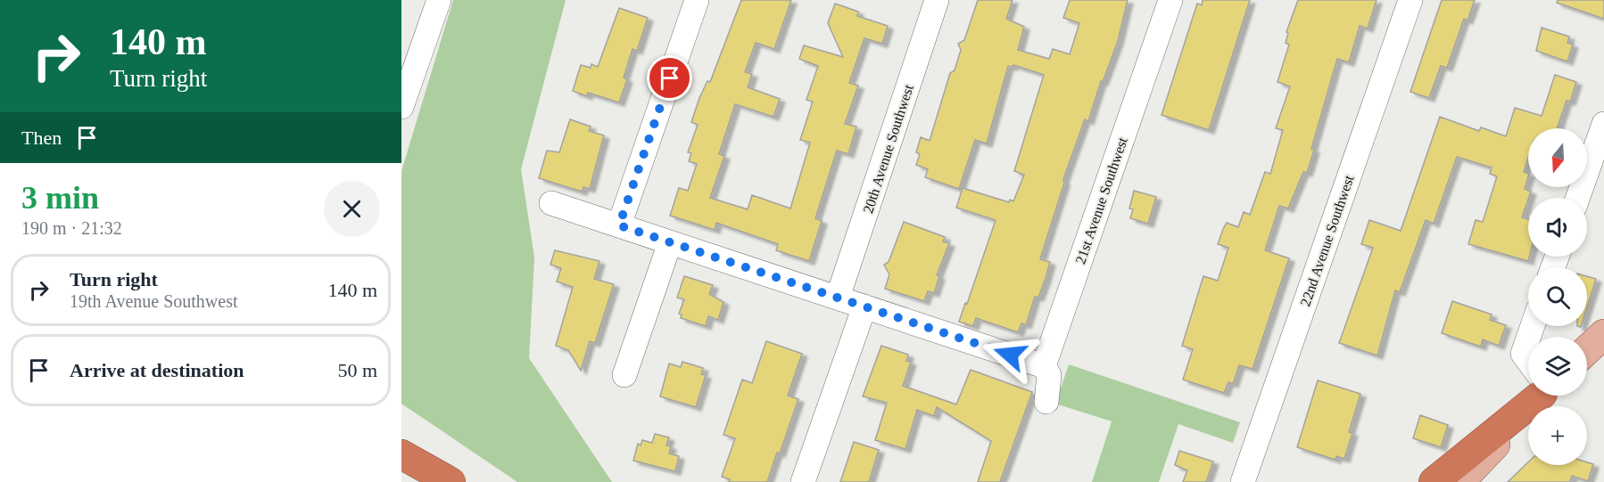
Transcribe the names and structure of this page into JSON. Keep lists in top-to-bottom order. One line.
{"streets":{"street":["20th Avenue Southwest","21st Avenue Southwest","22nd Avenue Southwest"]},"north":"bottom","page":{"turn":["140 m","Turn right"],"then":"Then","map_buttons":"+","heading":["3 min","190 m · 21:32"],"list":[{"name":"Turn right","note":"19th Avenue Southwest","value":"140 m"},{"name":"Arrive at destination","value":"50 m"}]}}
